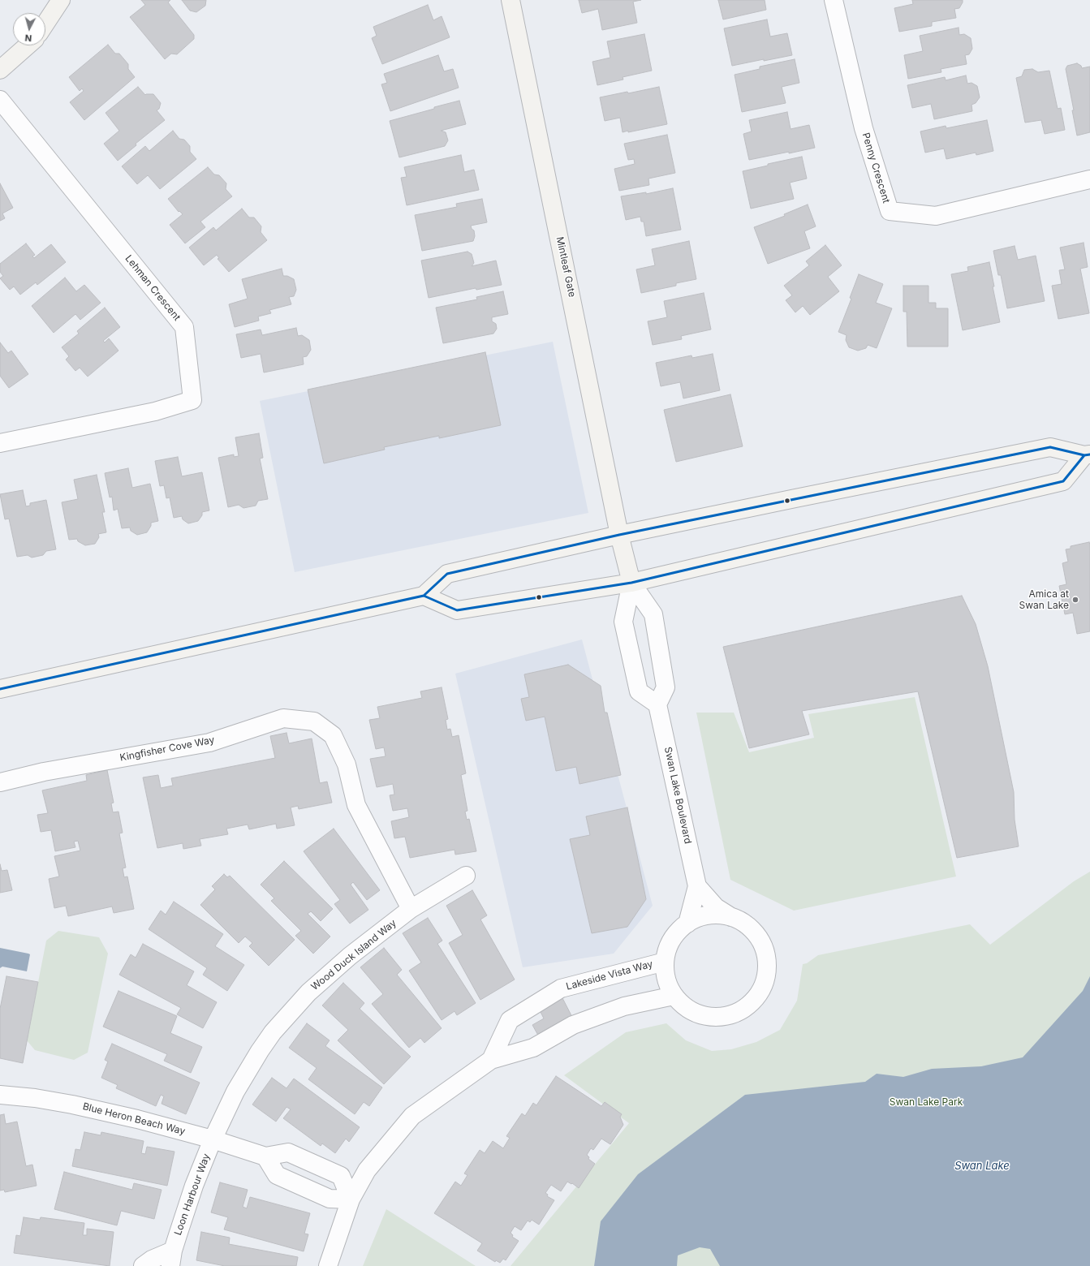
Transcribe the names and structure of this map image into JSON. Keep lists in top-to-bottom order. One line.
{"streets":{"main road":["Mintleaf Gate"],"street":["Penny Crescent","Lehman Crescent","Kingfisher Cove Way","Swan Lake Boulevard","Wood Duck Island Way","Lakeside Vista Way","Blue Heron Beach Way","Loon Harbour Way"]},"crossings":[["Kingfisher Cove Way","Wood Duck Island Way"],["Swan Lake Boulevard","Lakeside Vista Way"],["Wood Duck Island Way","Blue Heron Beach Way"],["Wood Duck Island Way","Loon Harbour Way"],["Lakeside Vista Way","Blue Heron Beach Way"],["Blue Heron Beach Way","Loon Harbour Way"]],"water":["Swan Lake"],"parks":["Swan Lake Park"],"places":["Amica at Swan Lake"],"north":"bottom"}
